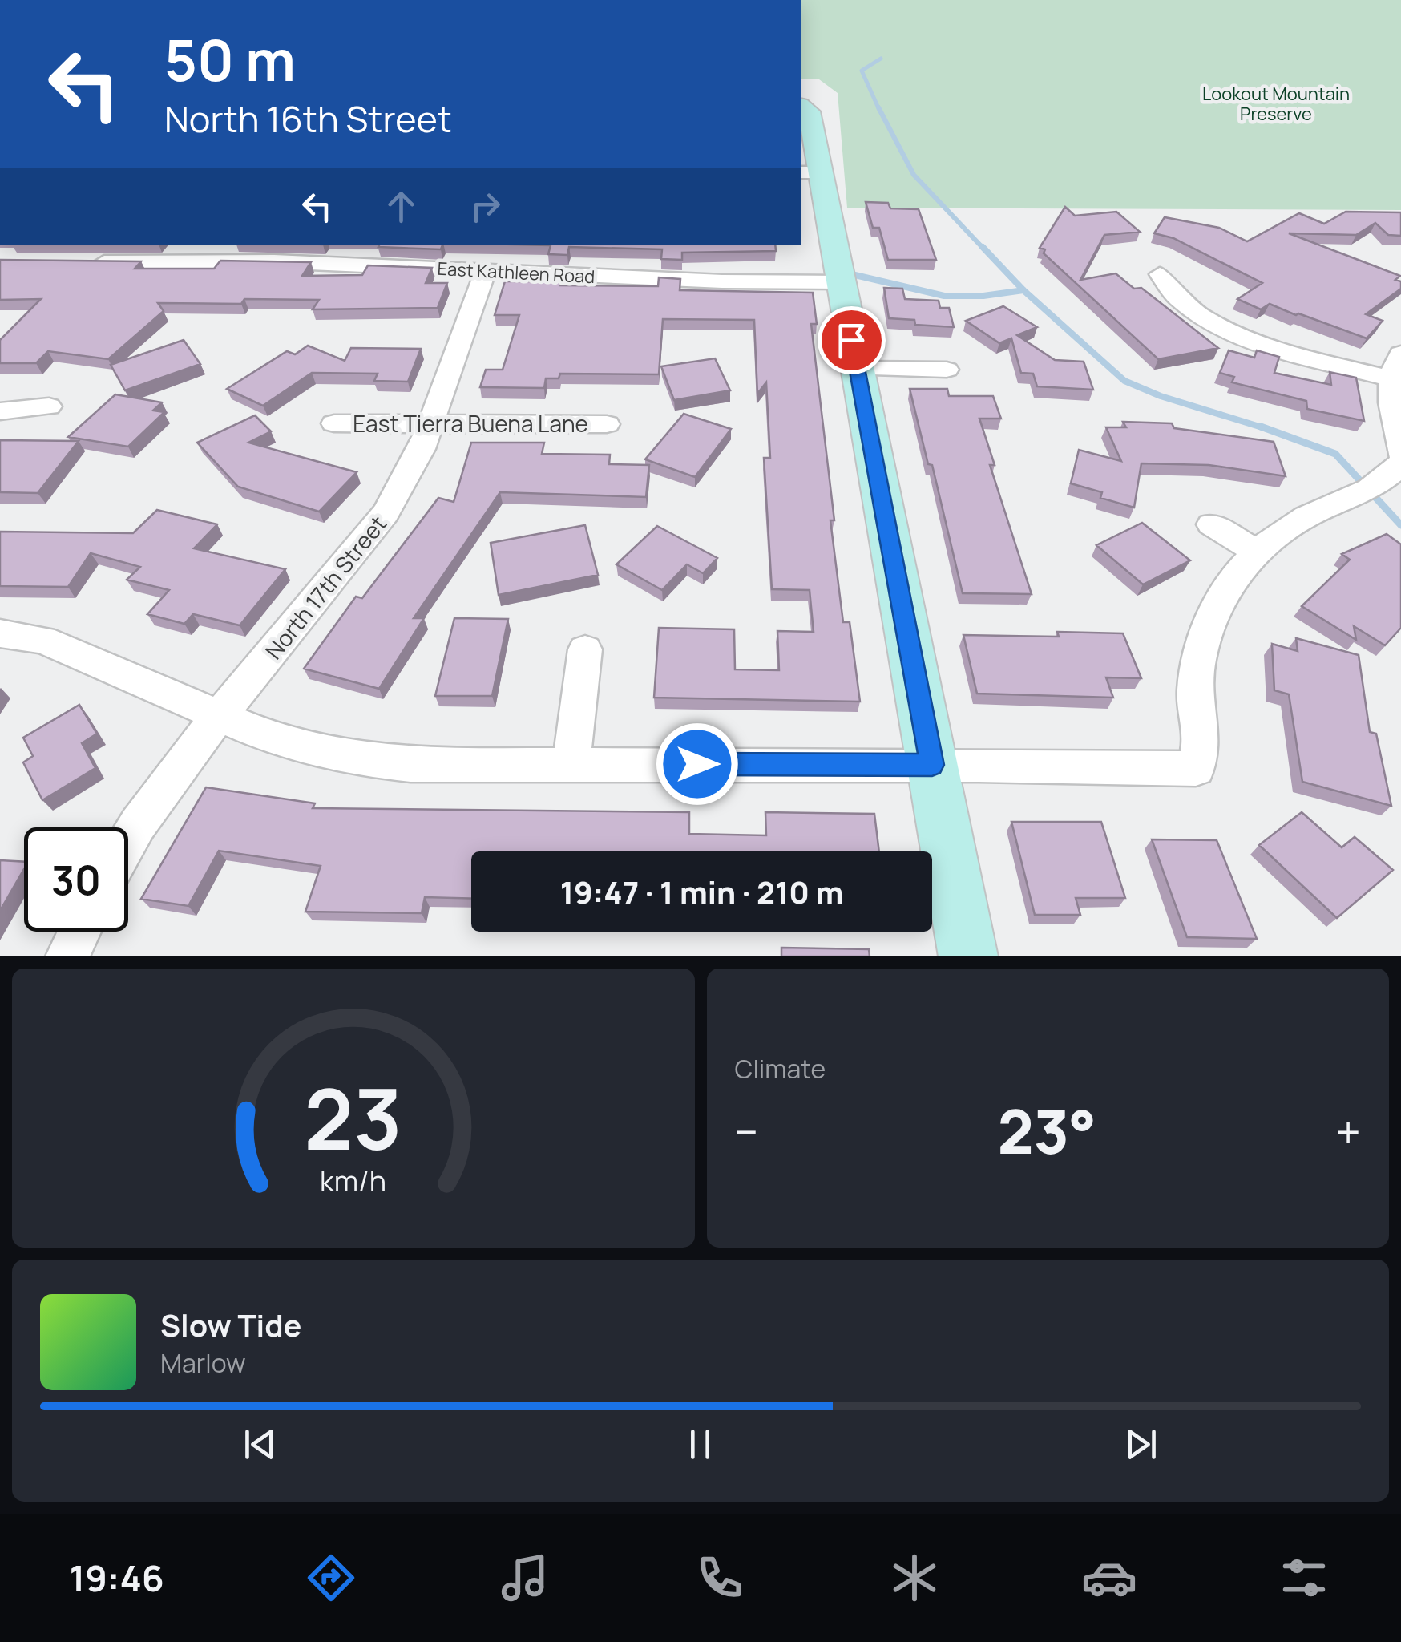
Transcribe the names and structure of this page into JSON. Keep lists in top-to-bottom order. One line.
{"streets":{"street":["East Kathleen Road","East Tierra Buena Lane","North 17th Street"]},"crossings":[["East Kathleen Road","North 17th Street"],["East Tierra Buena Lane","North 17th Street"]],"parks":["Lookout Mountain Preserve"],"page":{"turn":["50 m","North 16th Street"],"limit":"30","trip":"19:47 · 1 min · 210 m","tile":"Climate","heat":["−","23°","+"],"song":["Slow Tide","Marlow"],"tabs":"19:46","gauge":["23","km/h"]}}
